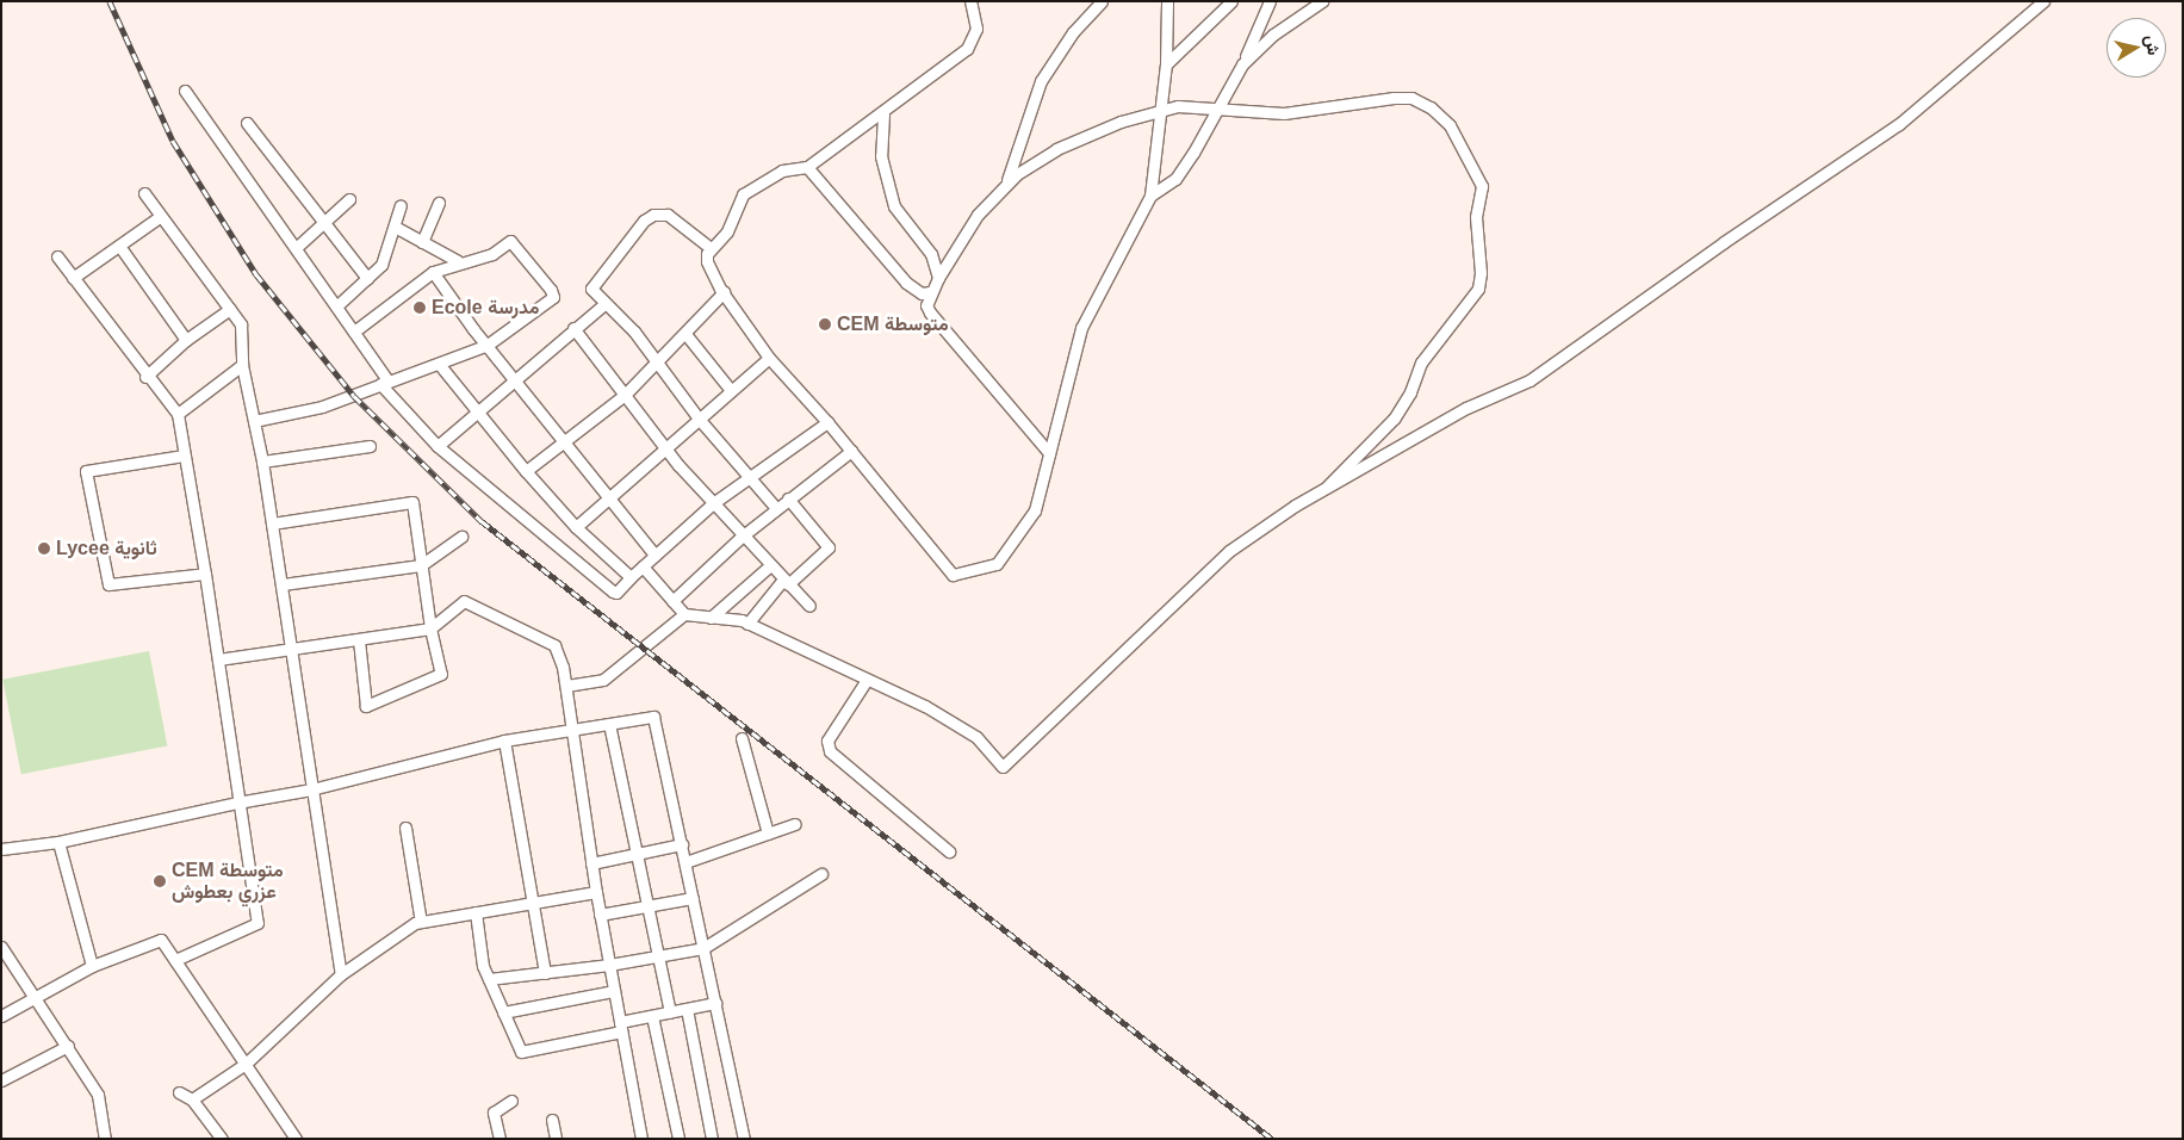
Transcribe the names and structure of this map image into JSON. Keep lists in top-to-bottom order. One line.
{"places":["Ecole مدرسة","CEM متوسطة","Lycee ثانوية","CEM متوسطة عزري بعطوش"],"north":"right"}
